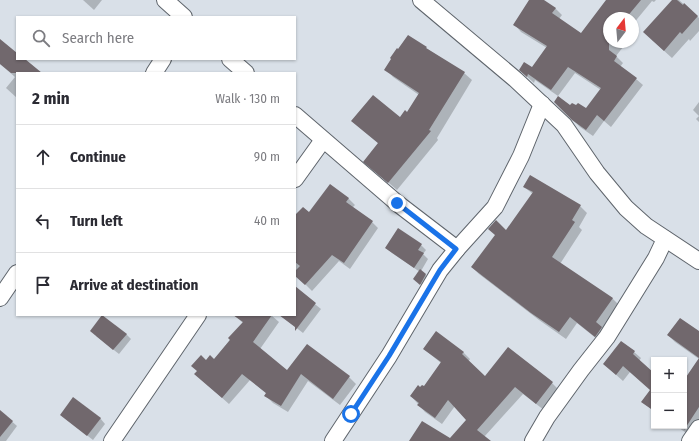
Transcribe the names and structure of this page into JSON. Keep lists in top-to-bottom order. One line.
{"north":"top","page":{"search":"Search here","heading":["2 min","Walk · 130 m"],"list":[["Continue","90 m"],["Turn left","40 m"],"Arrive at destination"],"map_buttons":["+","−"]}}
